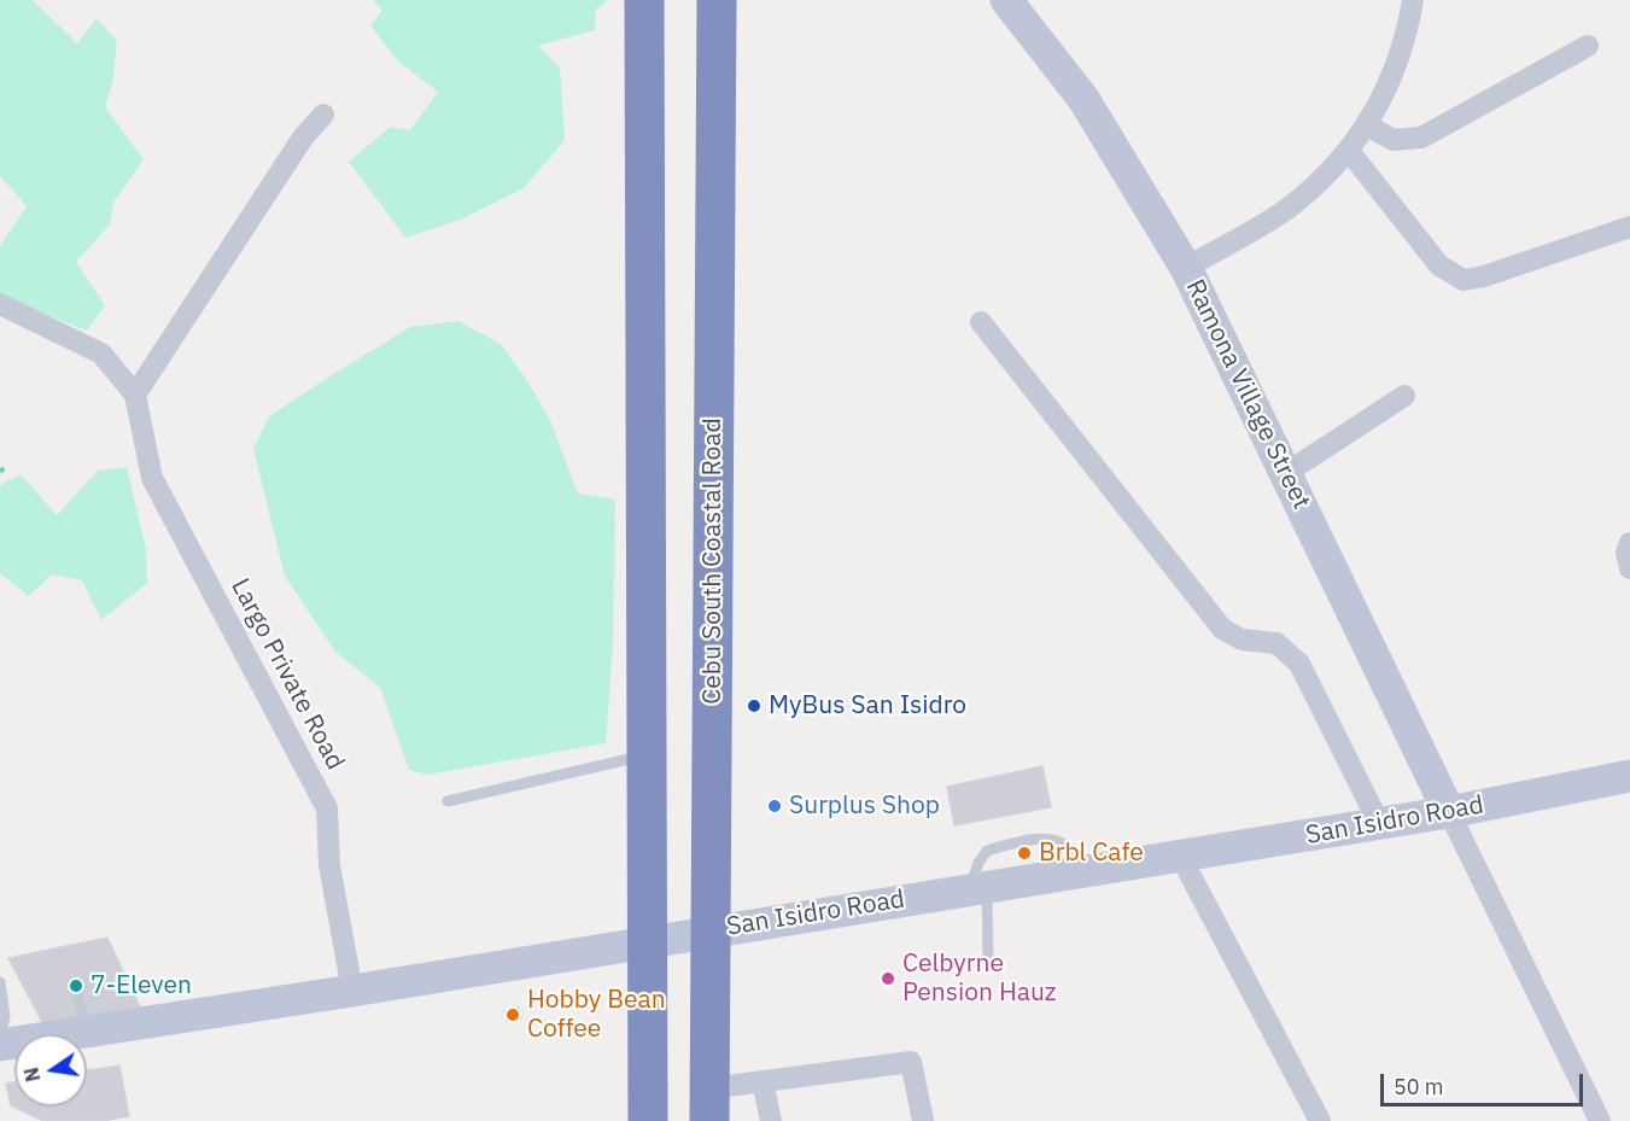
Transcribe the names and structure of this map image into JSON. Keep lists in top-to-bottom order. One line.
{"streets":{"highway":["Cebu South Coastal Road"],"street":["Ramona Village Street","Largo Private Road","San Isidro Road"]},"crossings":[["Ramona Village Street","San Isidro Road"],["Cebu South Coastal Road","San Isidro Road"],["Largo Private Road","San Isidro Road"]],"places":["MyBus San Isidro","Surplus Shop","Brbl Cafe","Celbyrne Pension Hauz","7-Eleven","Hobby Bean Coffee"],"scale_bar":"50 m","north":"left"}
